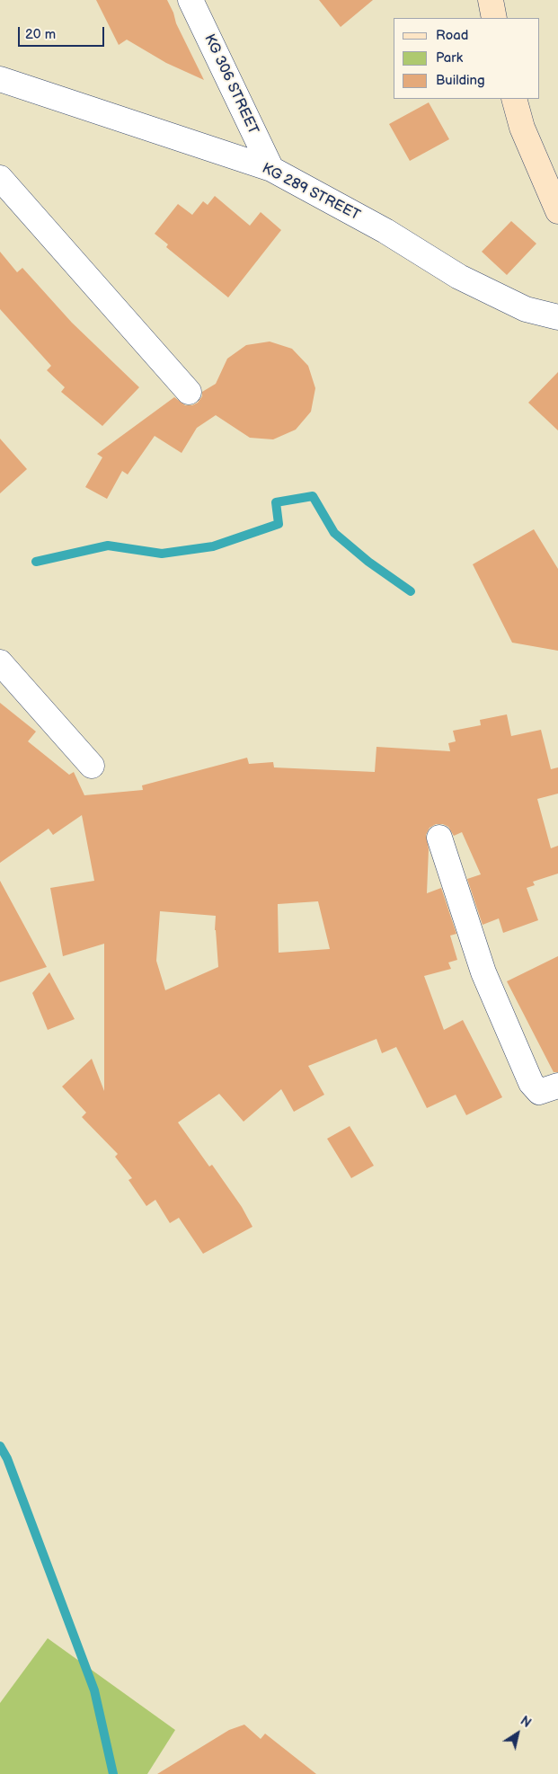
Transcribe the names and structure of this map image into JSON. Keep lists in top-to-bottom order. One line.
{"streets":{"street":["KG 306 STREET","KG 289 STREET"]},"crossings":[["KG 306 STREET","KG 289 STREET"]],"legend":["Road","Park","Building"],"scale_bar":"20 m","north":"top right"}
